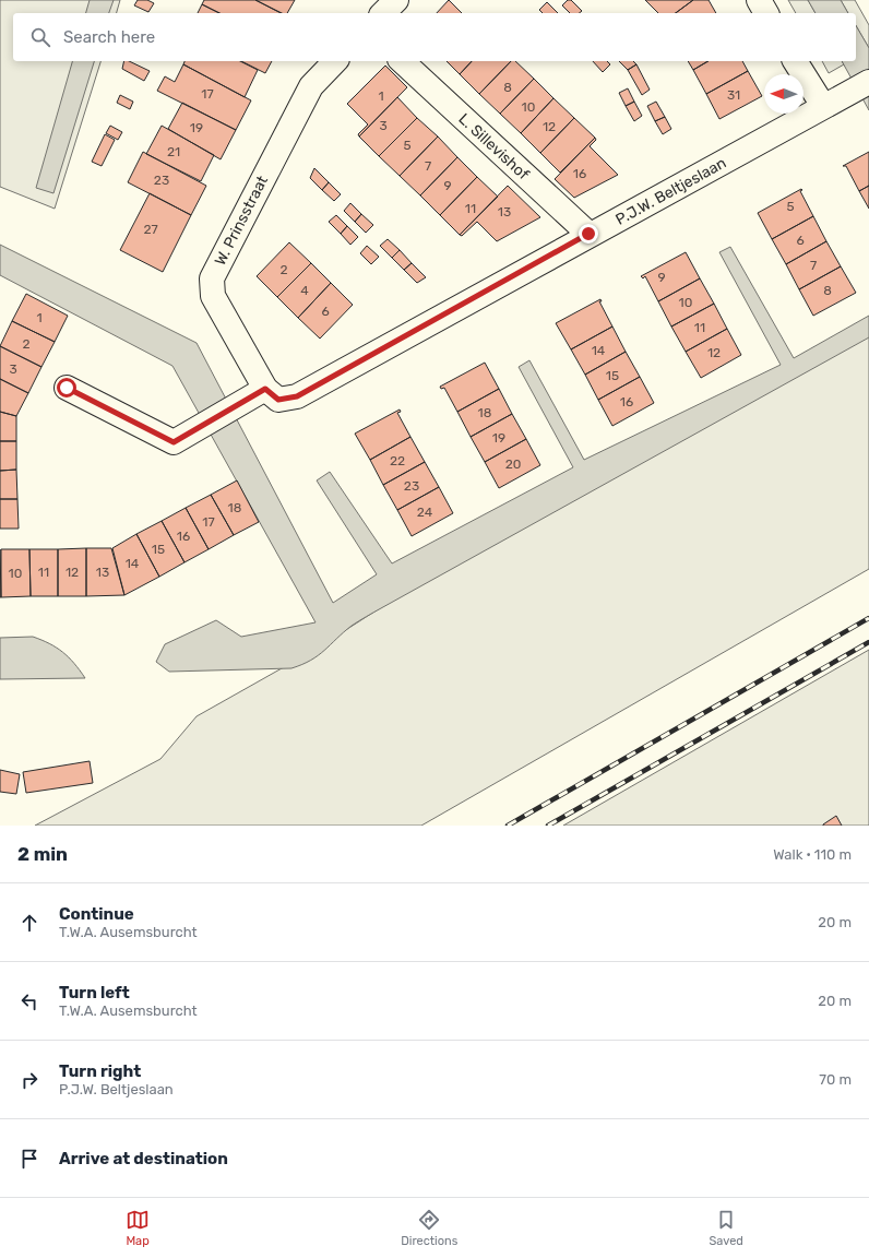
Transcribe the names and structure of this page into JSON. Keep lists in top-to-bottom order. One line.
{"streets":{"street":["L. Sillevishof","P.J.W. Beltjeslaan","W. Prinsstraat"]},"crossings":[["L. Sillevishof","P.J.W. Beltjeslaan"],["P.J.W. Beltjeslaan","W. Prinsstraat"]],"house_numbers":["8","17","31","1","10","3","12","19","5","21","7","16","23","9","5","11","13","27","6","7","2","9","4","8","10","6","1","11","2","14","12","3","15","16","18","19","22","20","23","18","24","17","16","15","14","11","12","13","10"],"north":"left","page":{"search":"Search here","heading":["2 min","Walk · 110 m"],"list":[["Continue","T.W.A. Ausemsburcht","20 m"],["Turn left","T.W.A. Ausemsburcht","20 m"],["Turn right","P.J.W. Beltjeslaan","70 m"],"Arrive at destination"],"nav":["Map","Directions","Saved"]}}
